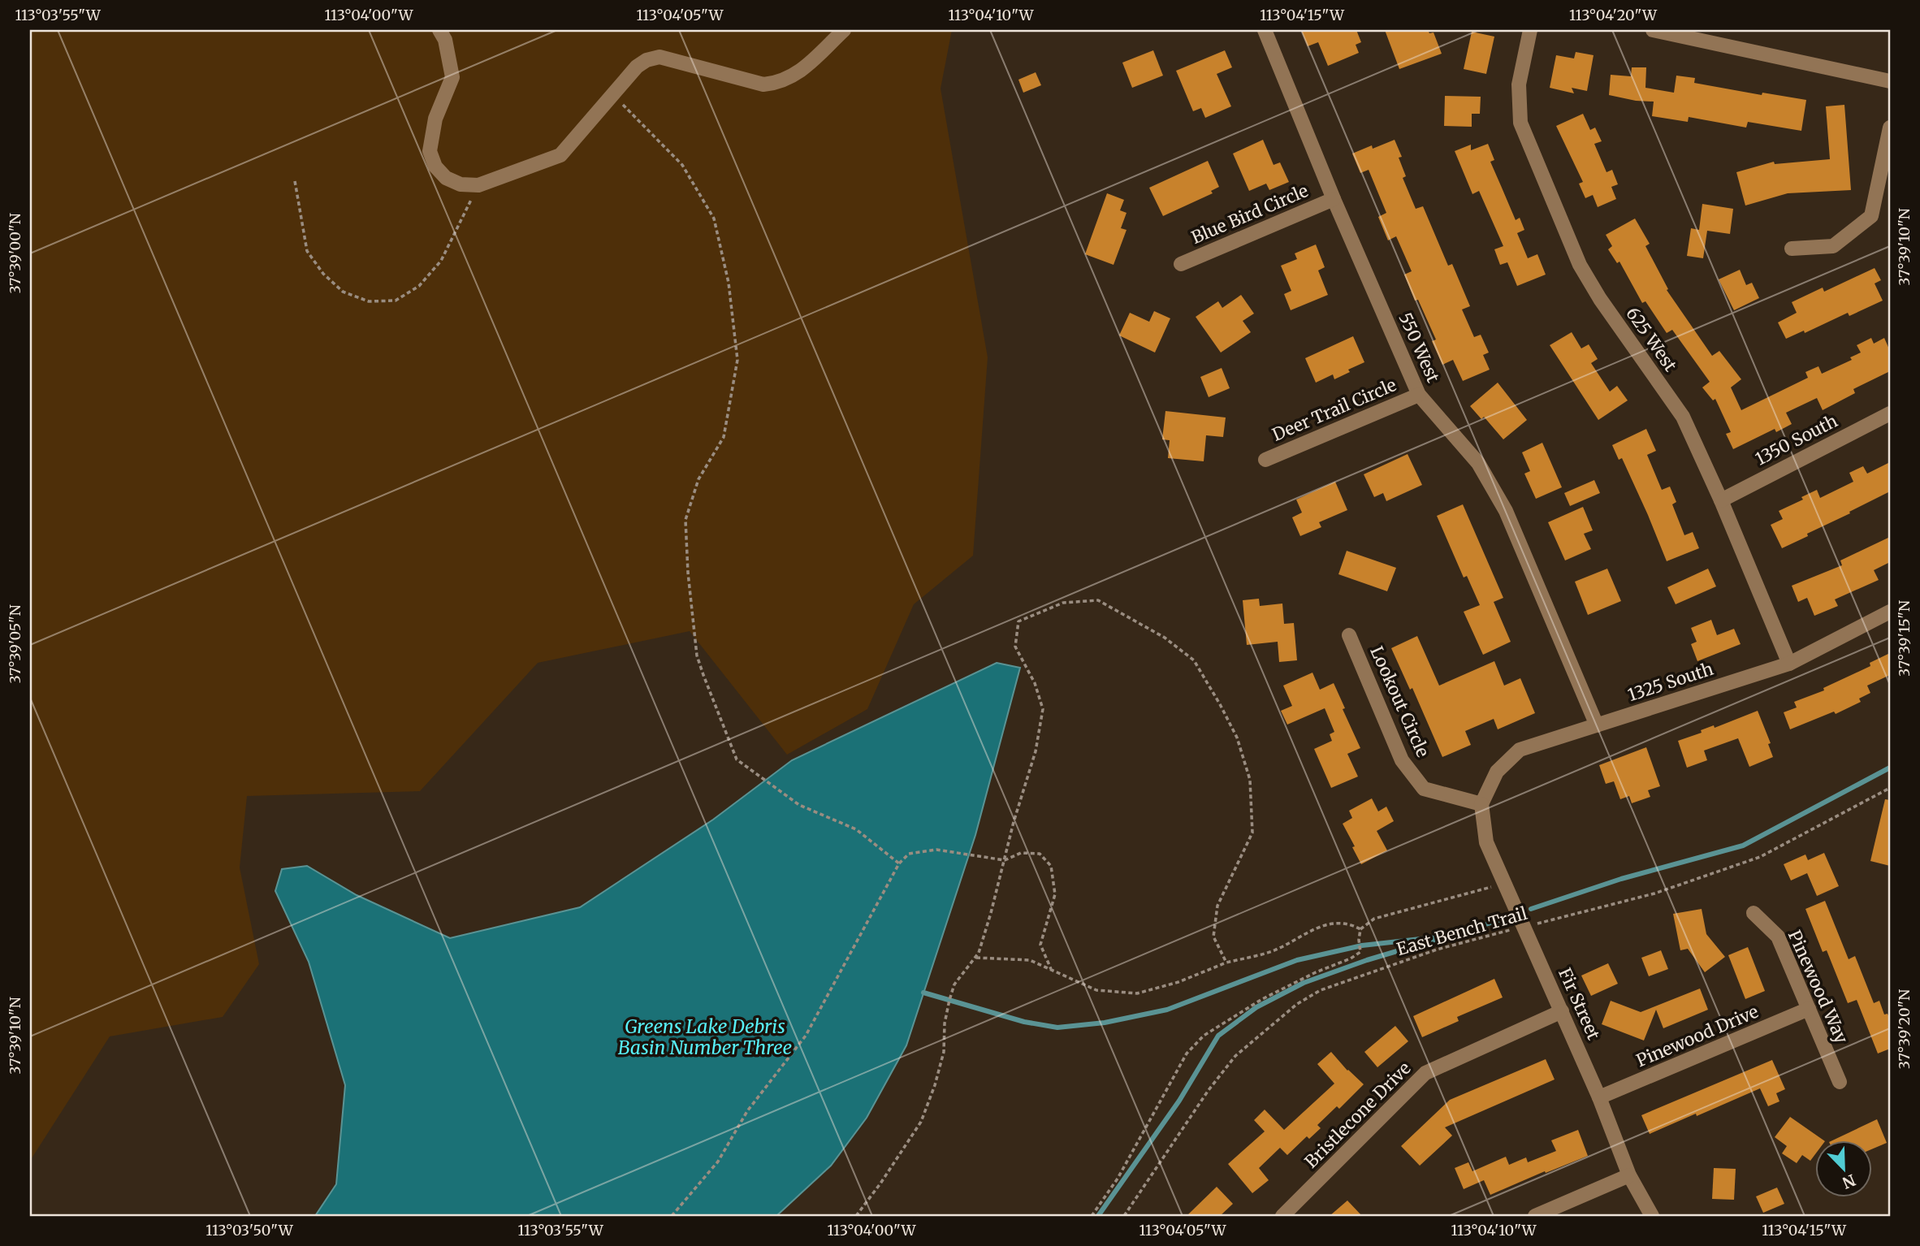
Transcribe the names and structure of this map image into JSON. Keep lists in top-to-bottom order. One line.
{"streets":{"street":["Blue Bird Circle","625 West","550 West","Deer Trail Circle","1350 South","1325 South","Lookout Circle","Pinewood Way","Fir Street","Pinewood Drive","Bristlecone Drive"],"path":["East Bench Trail"]},"crossings":[["Blue Bird Circle","550 West"],["625 West","1350 South"],["625 West","1325 South"],["550 West","Deer Trail Circle"],["550 West","1325 South"],["1325 South","Lookout Circle"],["1325 South","Fir Street"],["Lookout Circle","Fir Street"],["East Bench Trail","Fir Street"],["Pinewood Way","Pinewood Drive"],["Fir Street","Pinewood Drive"],["Fir Street","Bristlecone Drive"]],"water":["Greens Lake Debris Basin Number Three"],"north":"bottom right","coordinates":["113°03'55\"W","113°04'00\"W","113°04'05\"W","113°04'10\"W","113°04'15\"W","113°04'20\"W","37°39'10\"N","37°39'00\"N","37°39'15\"N","37°39'05\"N","37°39'20\"N","113°03'50\"W"]}
